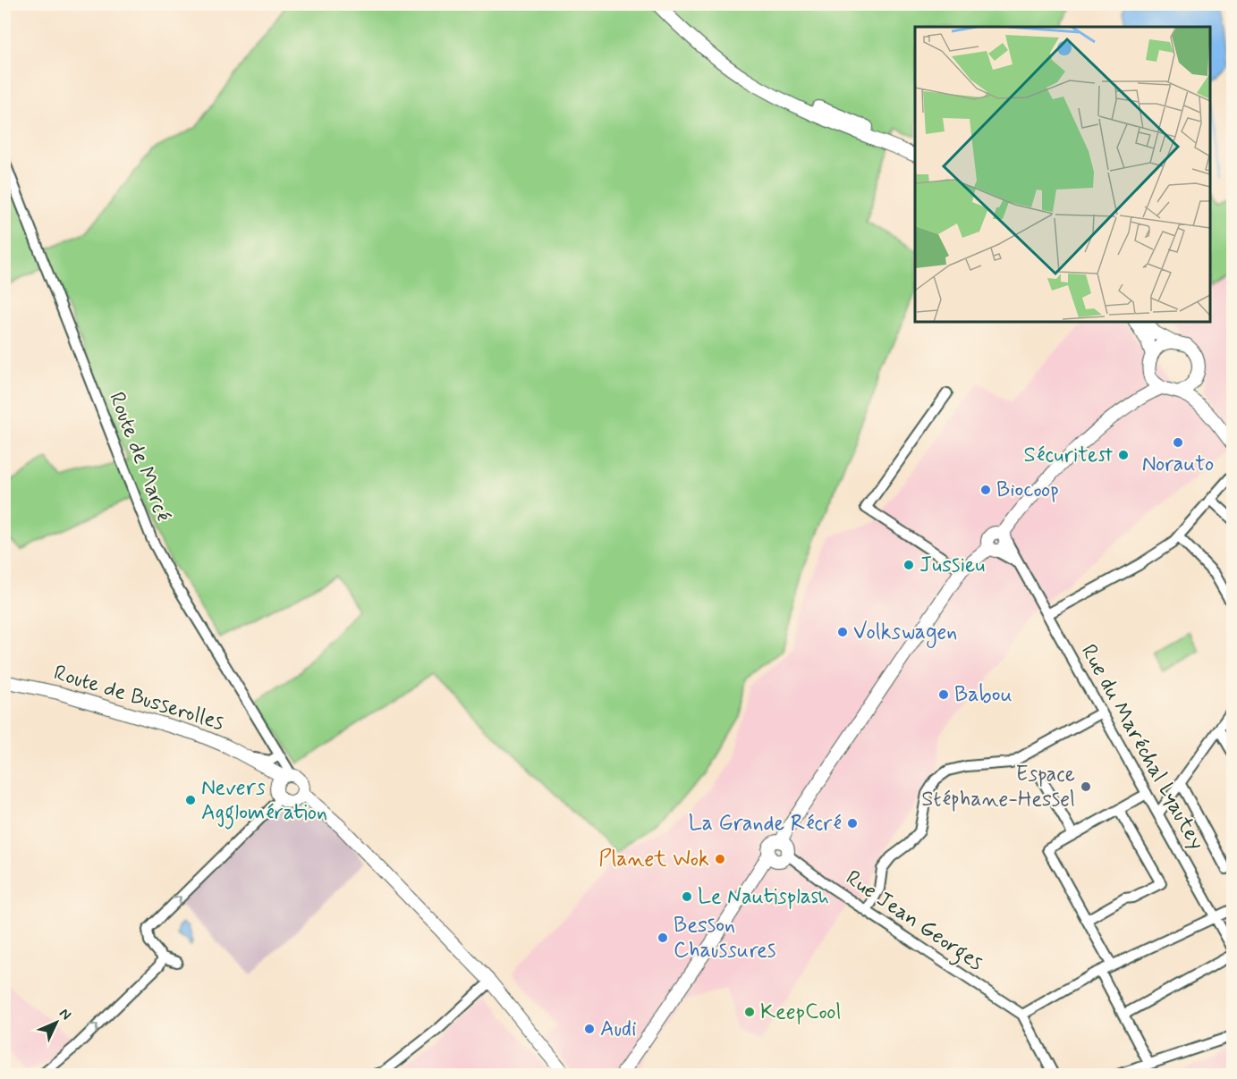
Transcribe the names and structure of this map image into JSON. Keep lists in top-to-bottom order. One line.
{"streets":{"main road":["Route de Busserolles"],"street":["Route de Marcé","Rue du Maréchal Lyautey","Rue Jean Georges"]},"crossings":[["Route de Marcé","Route de Busserolles"]],"places":["Norauto","Sécuritest","Biocoop","Jussieu","Volkswagen","Babou","Espace Stéphane-Hessel","Nevers Agglomération","La Grande Récré","Planet Wok","Le Nautisplash","Besson Chaussures","KeepCool","Audi"],"north":"top right"}
